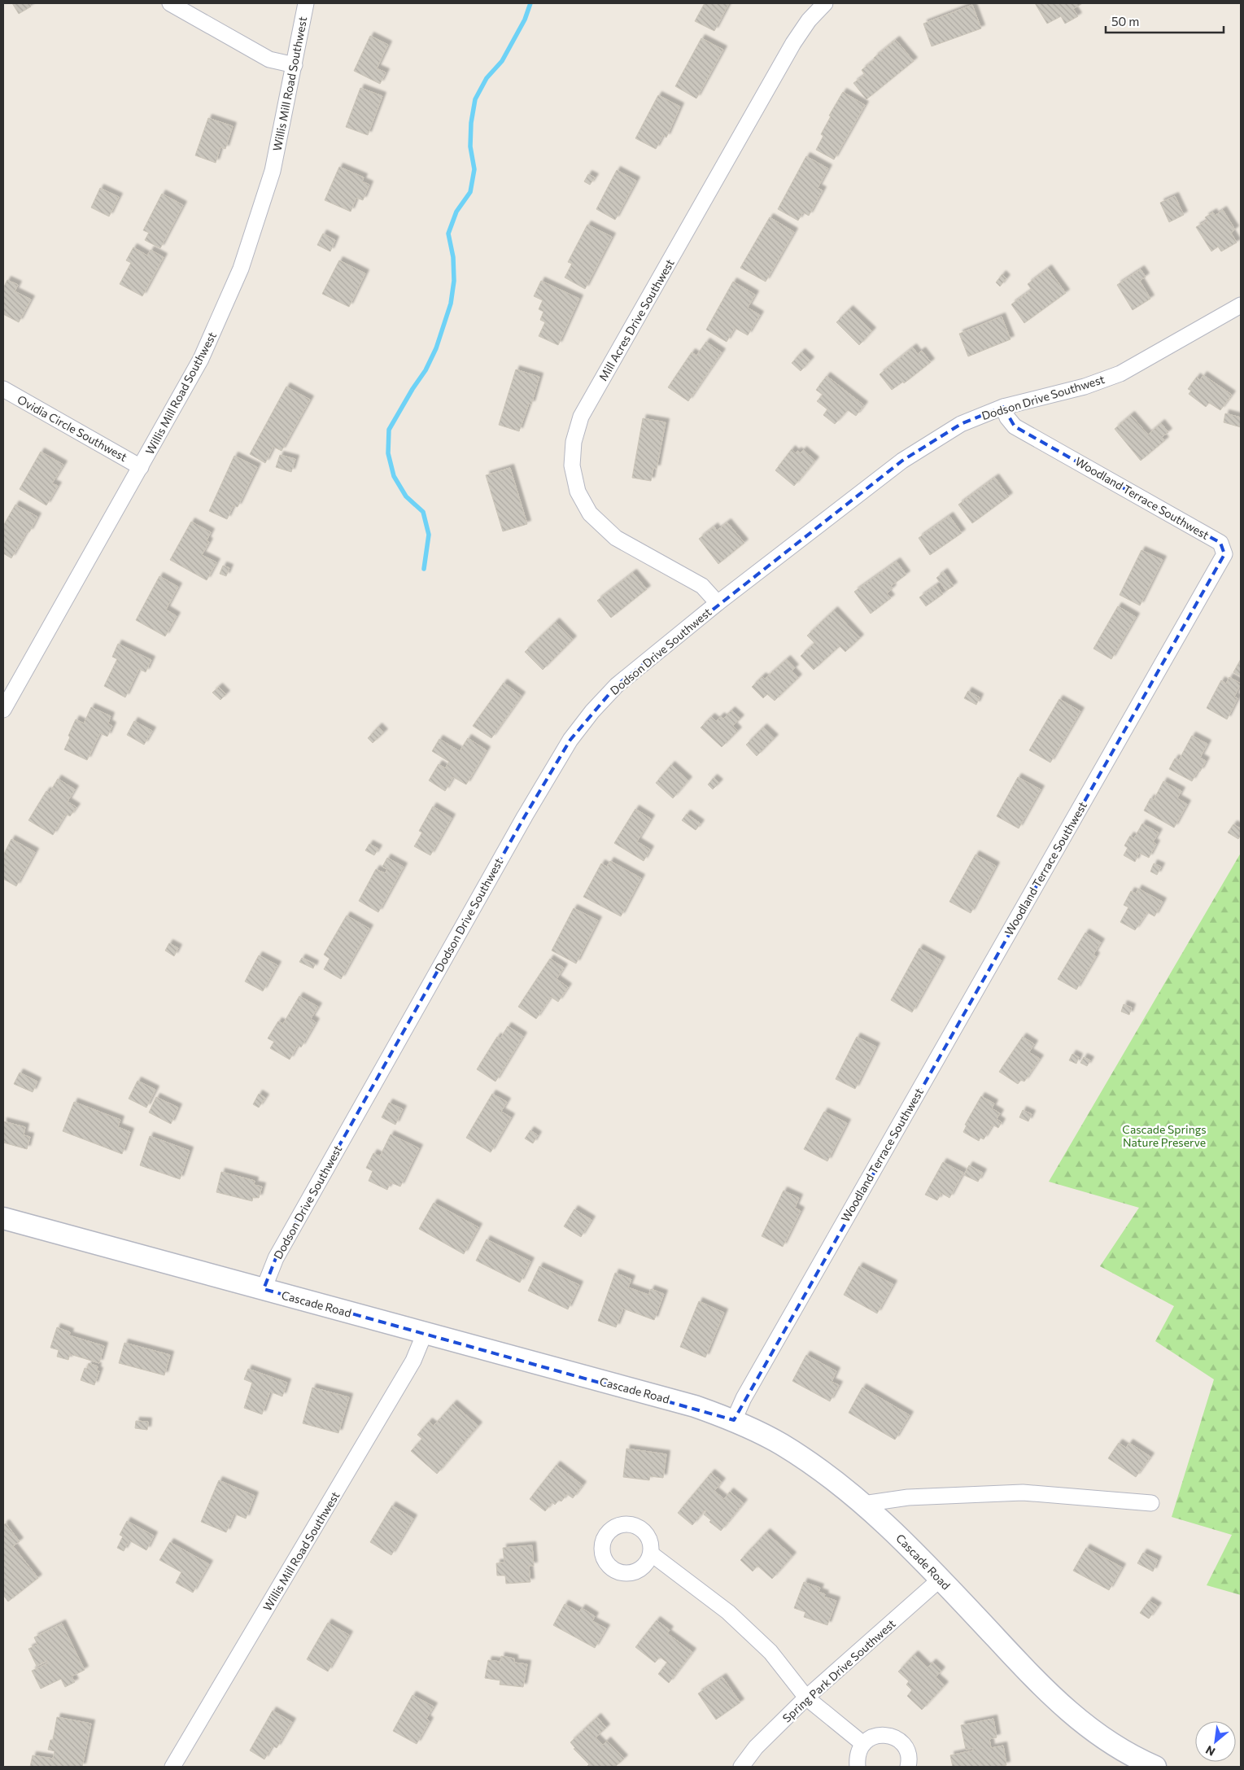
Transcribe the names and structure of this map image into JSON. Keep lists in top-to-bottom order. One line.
{"streets":{"main road":["Cascade Road"],"street":["Willis Mill Road Southwest","Mill Acres Drive Southwest","Dodson Drive Southwest","Ovidia Circle Southwest","Woodland Terrace Southwest","Spring Park Drive Southwest"]},"crossings":[["Willis Mill Road Southwest","Ovidia Circle Southwest"],["Willis Mill Road Southwest","Cascade Road"],["Mill Acres Drive Southwest","Dodson Drive Southwest"],["Dodson Drive Southwest","Woodland Terrace Southwest"],["Dodson Drive Southwest","Cascade Road"],["Woodland Terrace Southwest","Cascade Road"],["Cascade Road","Spring Park Drive Southwest"]],"parks":["Cascade Springs Nature Preserve"],"scale_bar":"50 m","north":"bottom left"}
